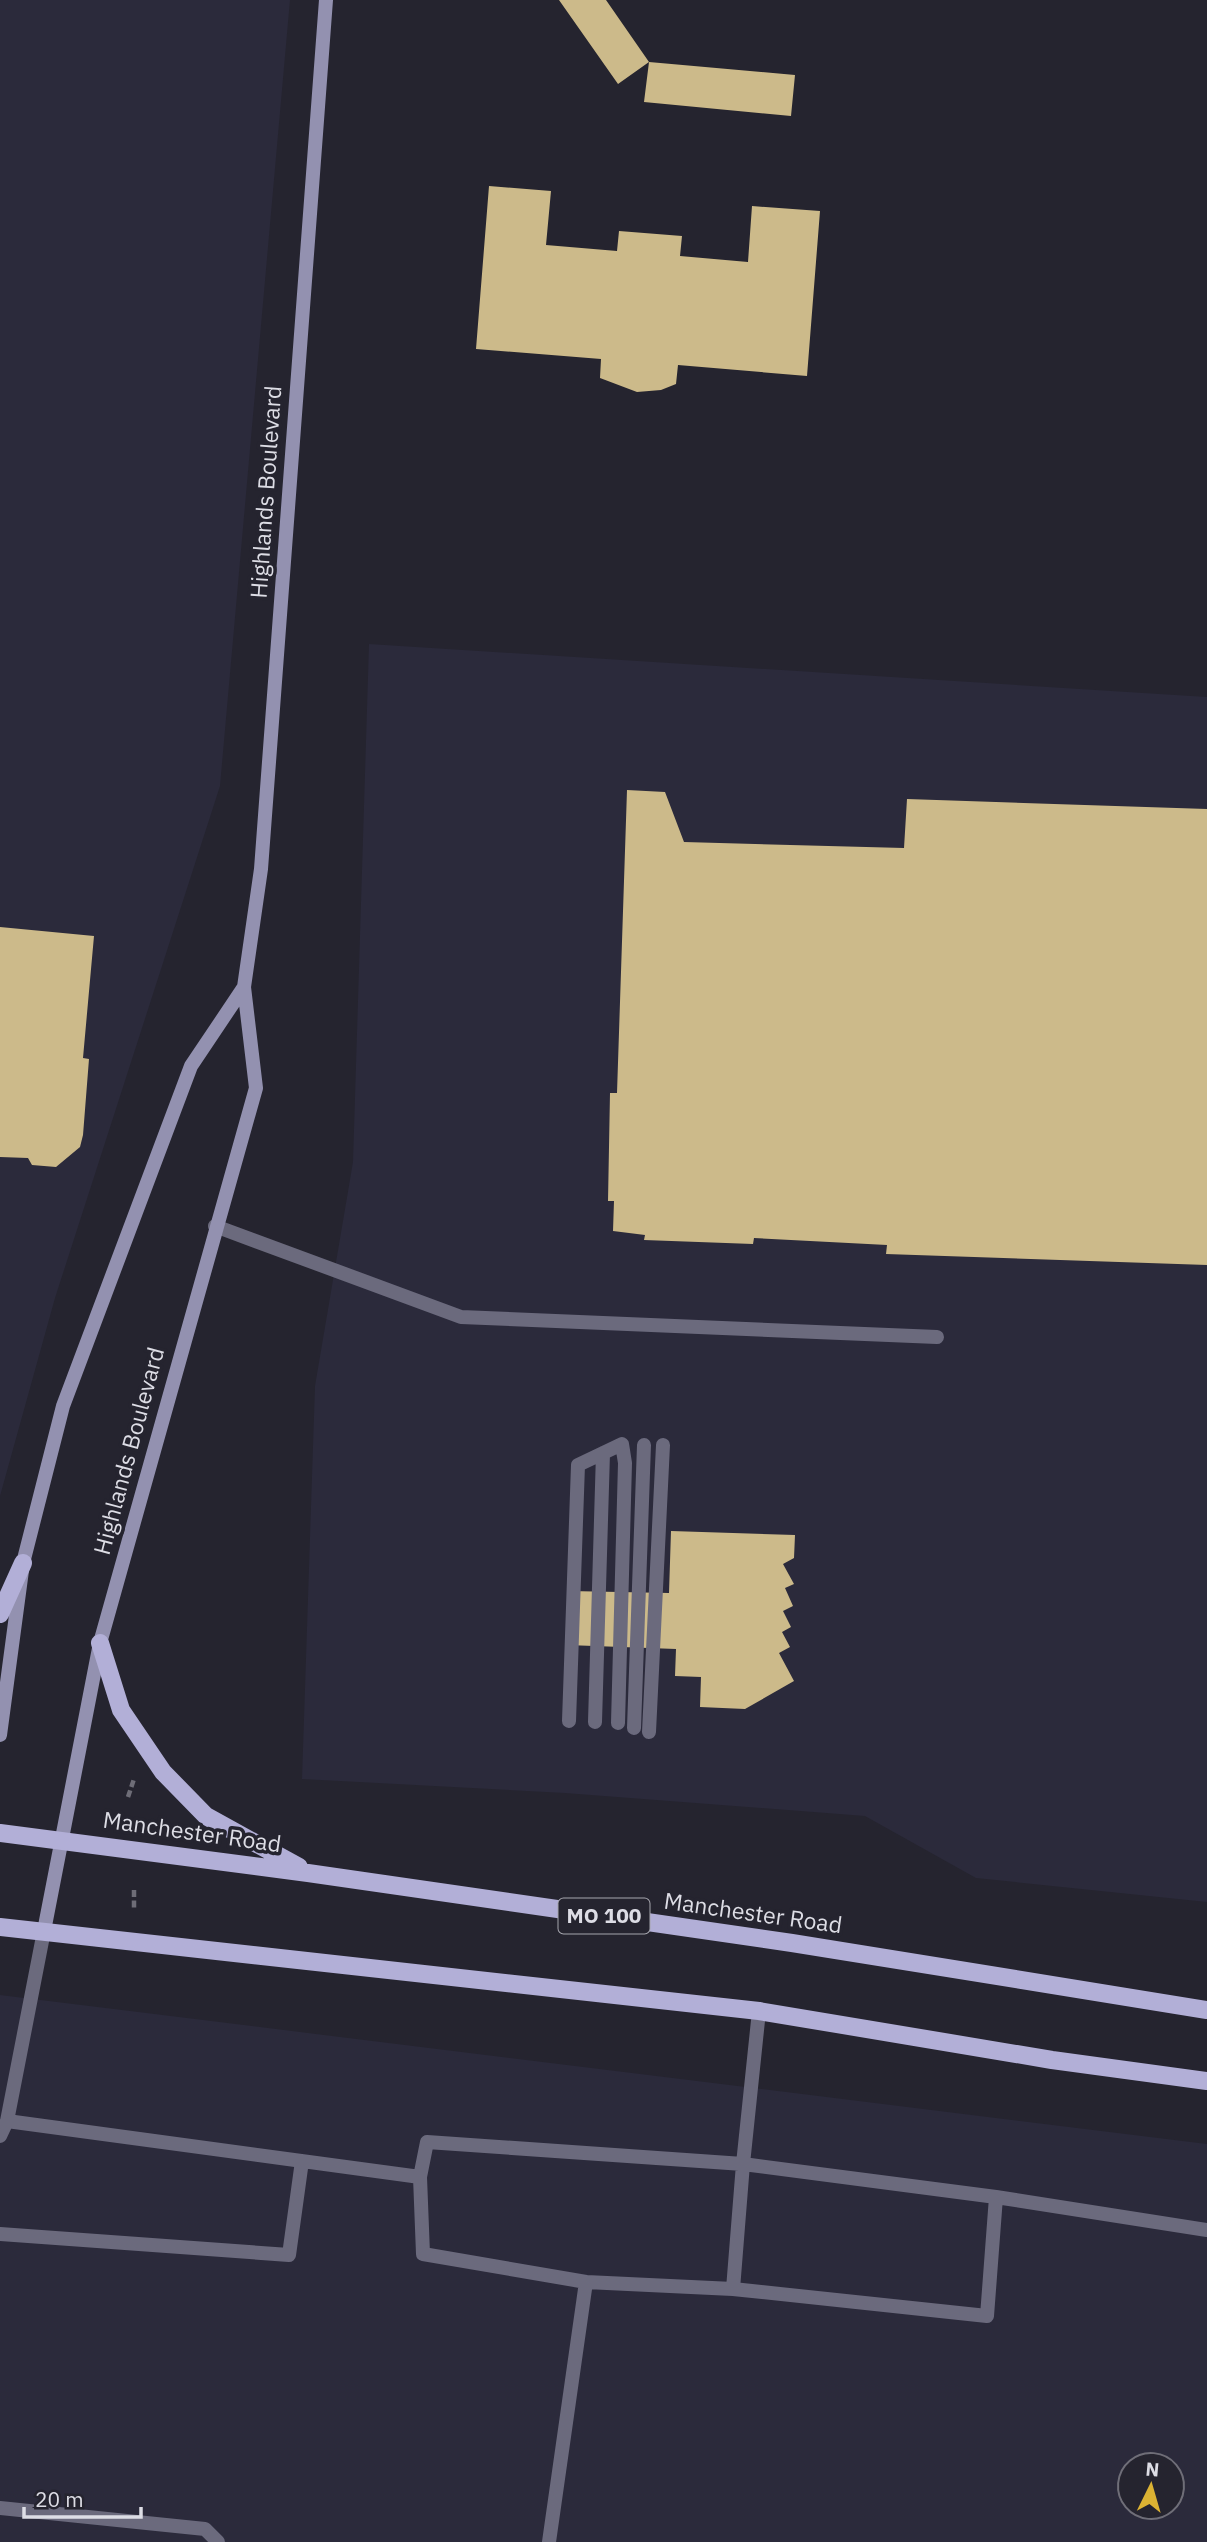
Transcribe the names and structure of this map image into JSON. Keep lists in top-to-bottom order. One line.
{"streets":{"main road":["Manchester Road","MO 100"],"street":["Highlands Boulevard"]},"crossings":[["Highlands Boulevard","Manchester Road"]],"scale_bar":"20 m","north":"top"}
